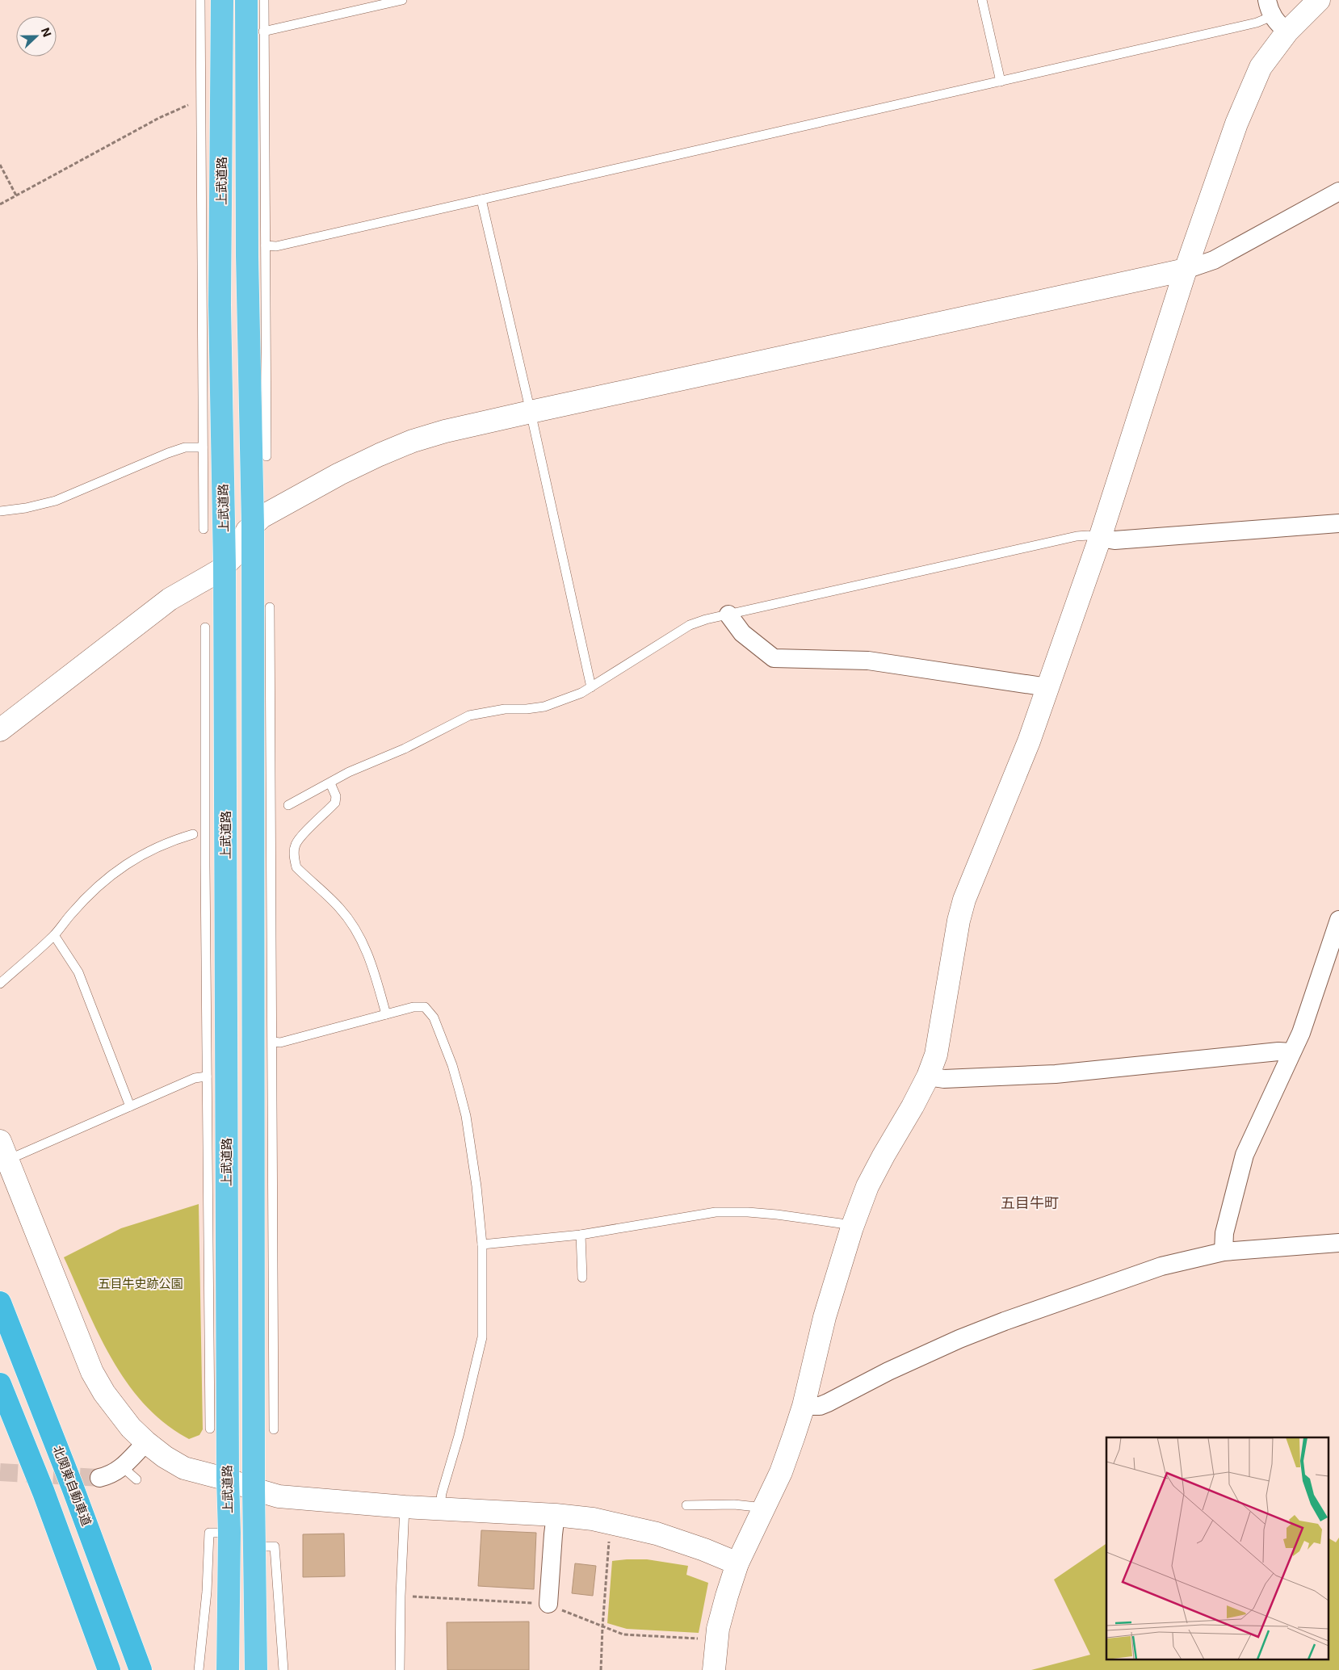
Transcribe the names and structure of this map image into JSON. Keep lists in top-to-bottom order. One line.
{"streets":{"highway":["上武道路","北関東自動車道"]},"districts":["五目牛町"],"parks":["五目牛史跡公園"],"north":"right"}
